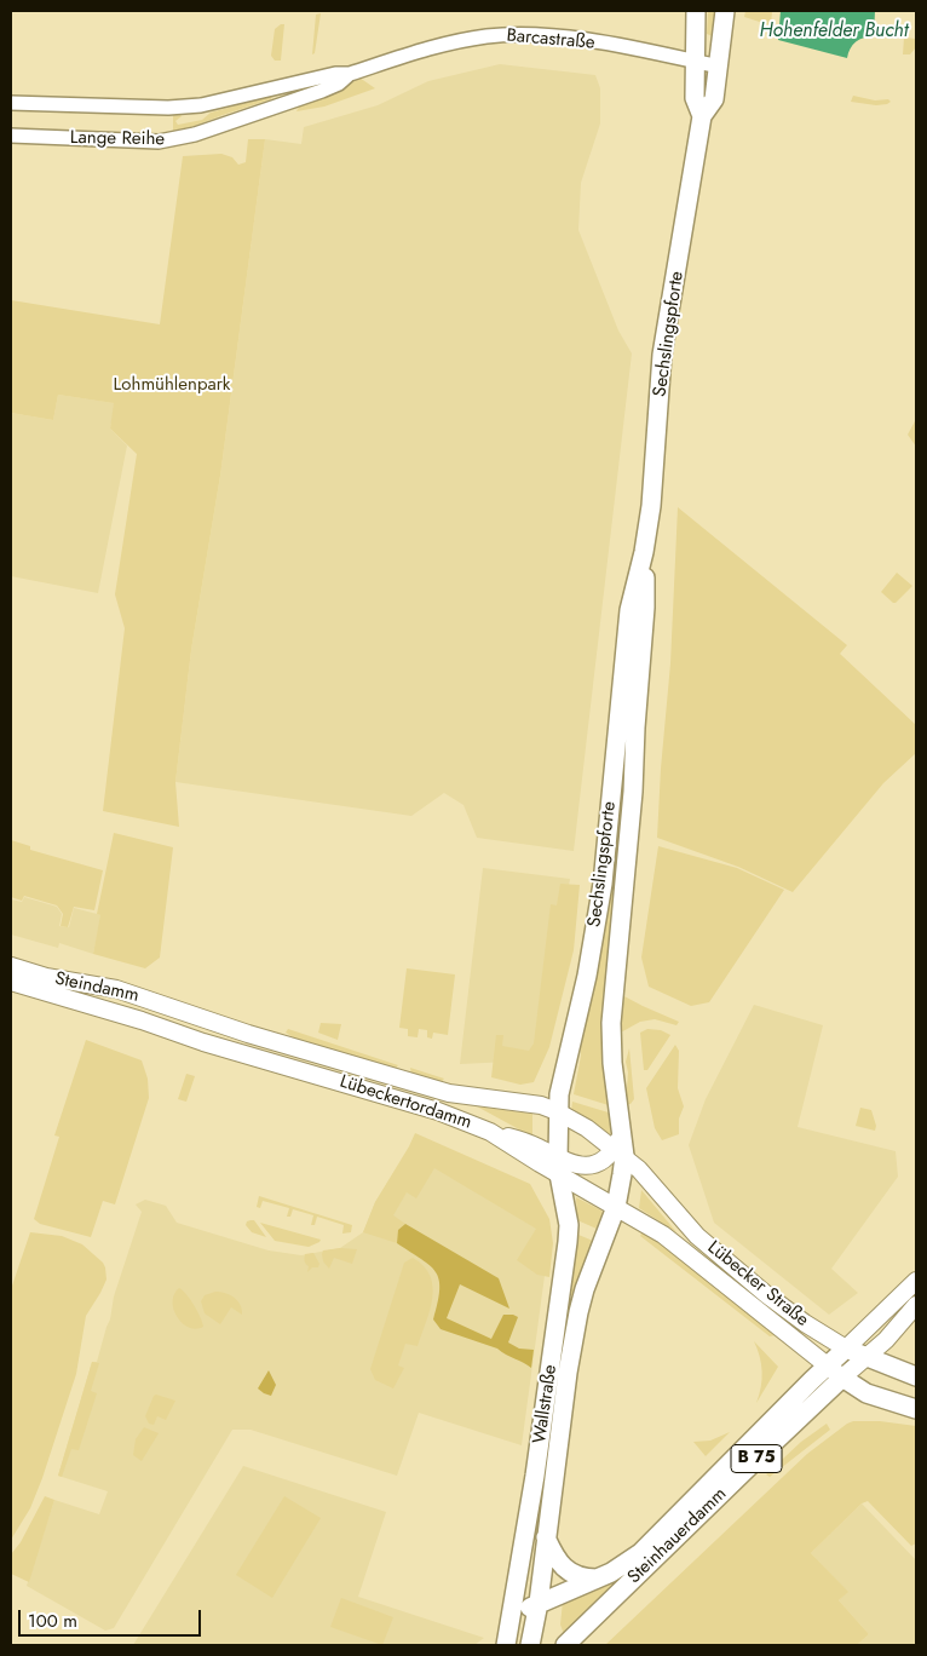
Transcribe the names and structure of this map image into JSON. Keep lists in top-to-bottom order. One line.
{"streets":{"main road":["Sechslingspforte","Steindamm","Lübeckertordamm","Lübecker Straße","Wallstraße","B 75","Steinhauerdamm"],"street":["Barcastraße","Lange Reihe"]},"crossings":[["Barcastraße","Lange Reihe"],["Barcastraße","Sechslingspforte"],["Sechslingspforte","Lübeckertordamm"],["Sechslingspforte","Lübecker Straße"],["Sechslingspforte","Wallstraße"],["Steindamm","Lübeckertordamm"],["Lübeckertordamm","Lübecker Straße"],["Lübeckertordamm","Wallstraße"],["Lübecker Straße","Wallstraße"],["Lübecker Straße","Steinhauerdamm"],["Wallstraße","Steinhauerdamm"]],"water":["Hohenfelder Bucht"],"parks":["Lohmühlenpark"],"scale_bar":"100 m"}
